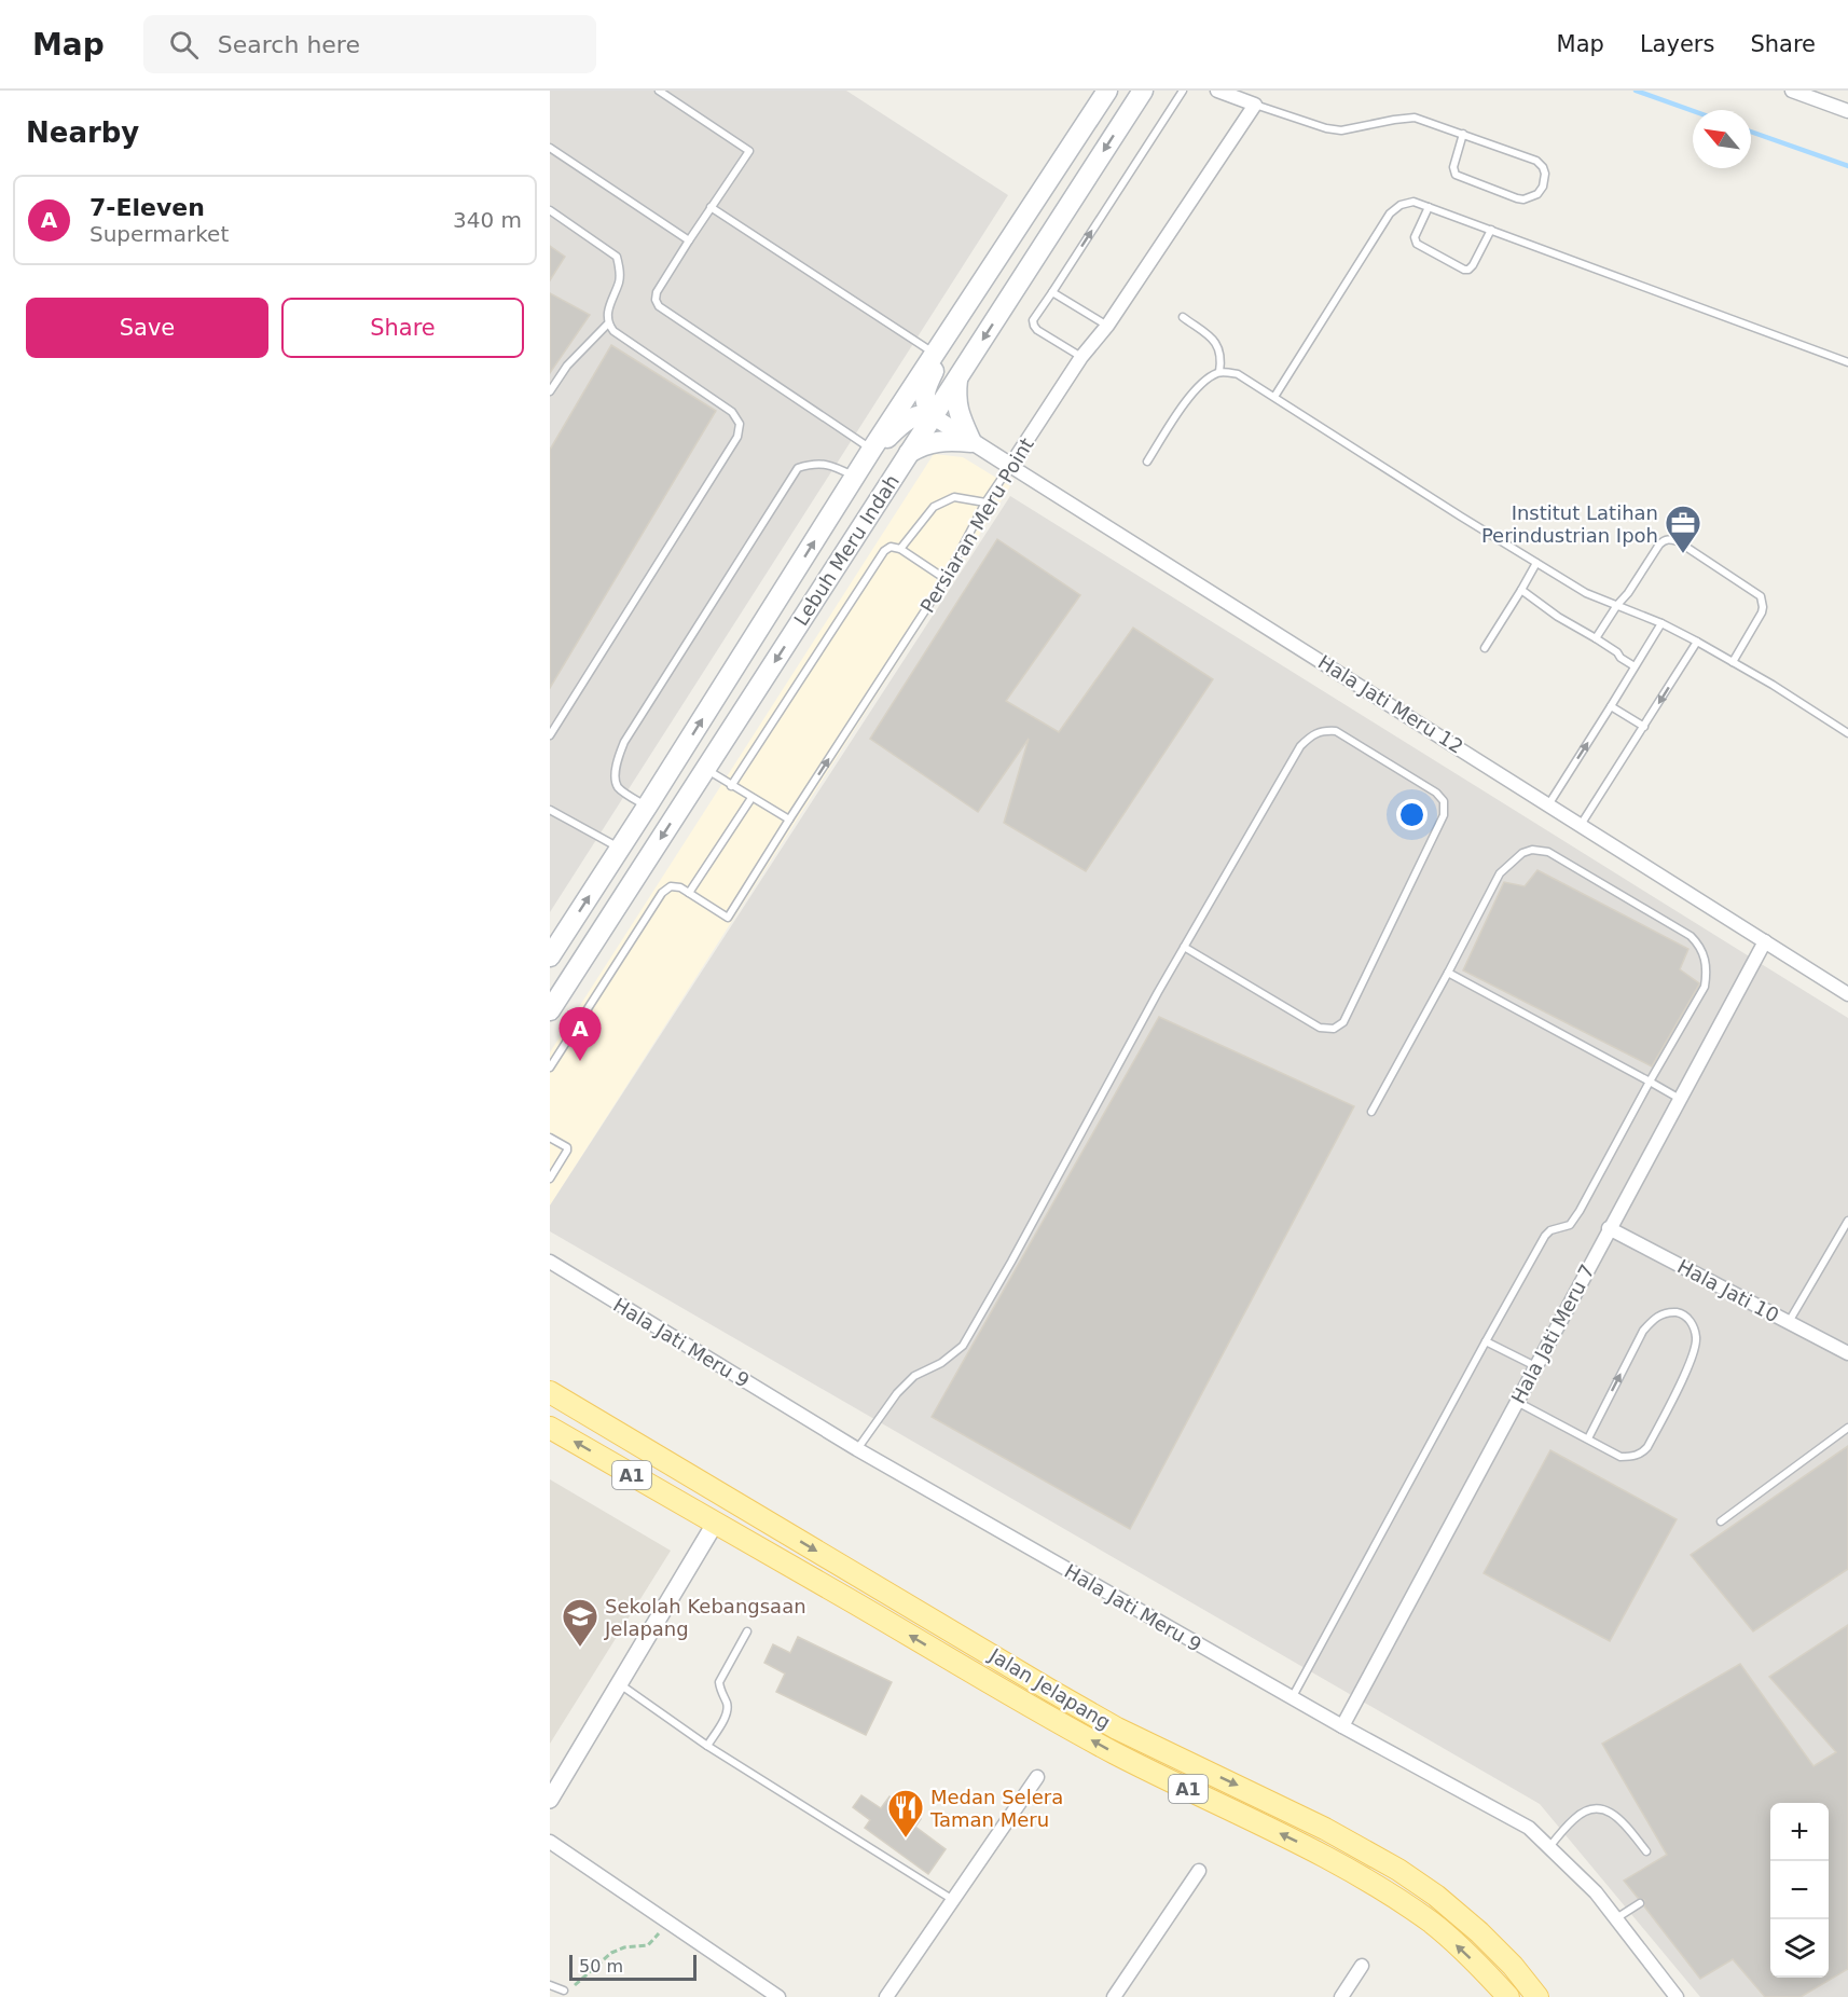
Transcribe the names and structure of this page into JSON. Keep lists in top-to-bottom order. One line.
{"streets":{"main road":["Lebuh Meru Indah","A1","Jalan Jelapang"],"street":["Persiaran Meru Point","Hala Jati Meru 12","Hala Jati 10","Hala Jati Meru 7","Hala Jati Meru 9"]},"crossings":[["Persiaran Meru Point","Hala Jati Meru 12"],["Lebuh Meru Indah","Hala Jati Meru 12"],["Hala Jati Meru 12","Hala Jati Meru 7"],["Hala Jati 10","Hala Jati Meru 7"],["Hala Jati Meru 7","Hala Jati Meru 9"]],"places":{"office":["Institut Latihan Perindustrian Ipoh"],"school or university":["Sekolah Kebangsaan Jelapang"],"restaurant":["Medan Selera Taman Meru"]},"scale_bar":"50 m","north":"top left","page":{"header":"Map","search":"Search here","nav":["Map","Layers","Share"],"heading":"Nearby","list":[{"mark":"A","name":"7-Eleven","note":"Supermarket","value":"340 m"}],"buttons":["Save","Share"],"pins":"A","map_buttons":["+","−"],"scale":"50 m"}}
